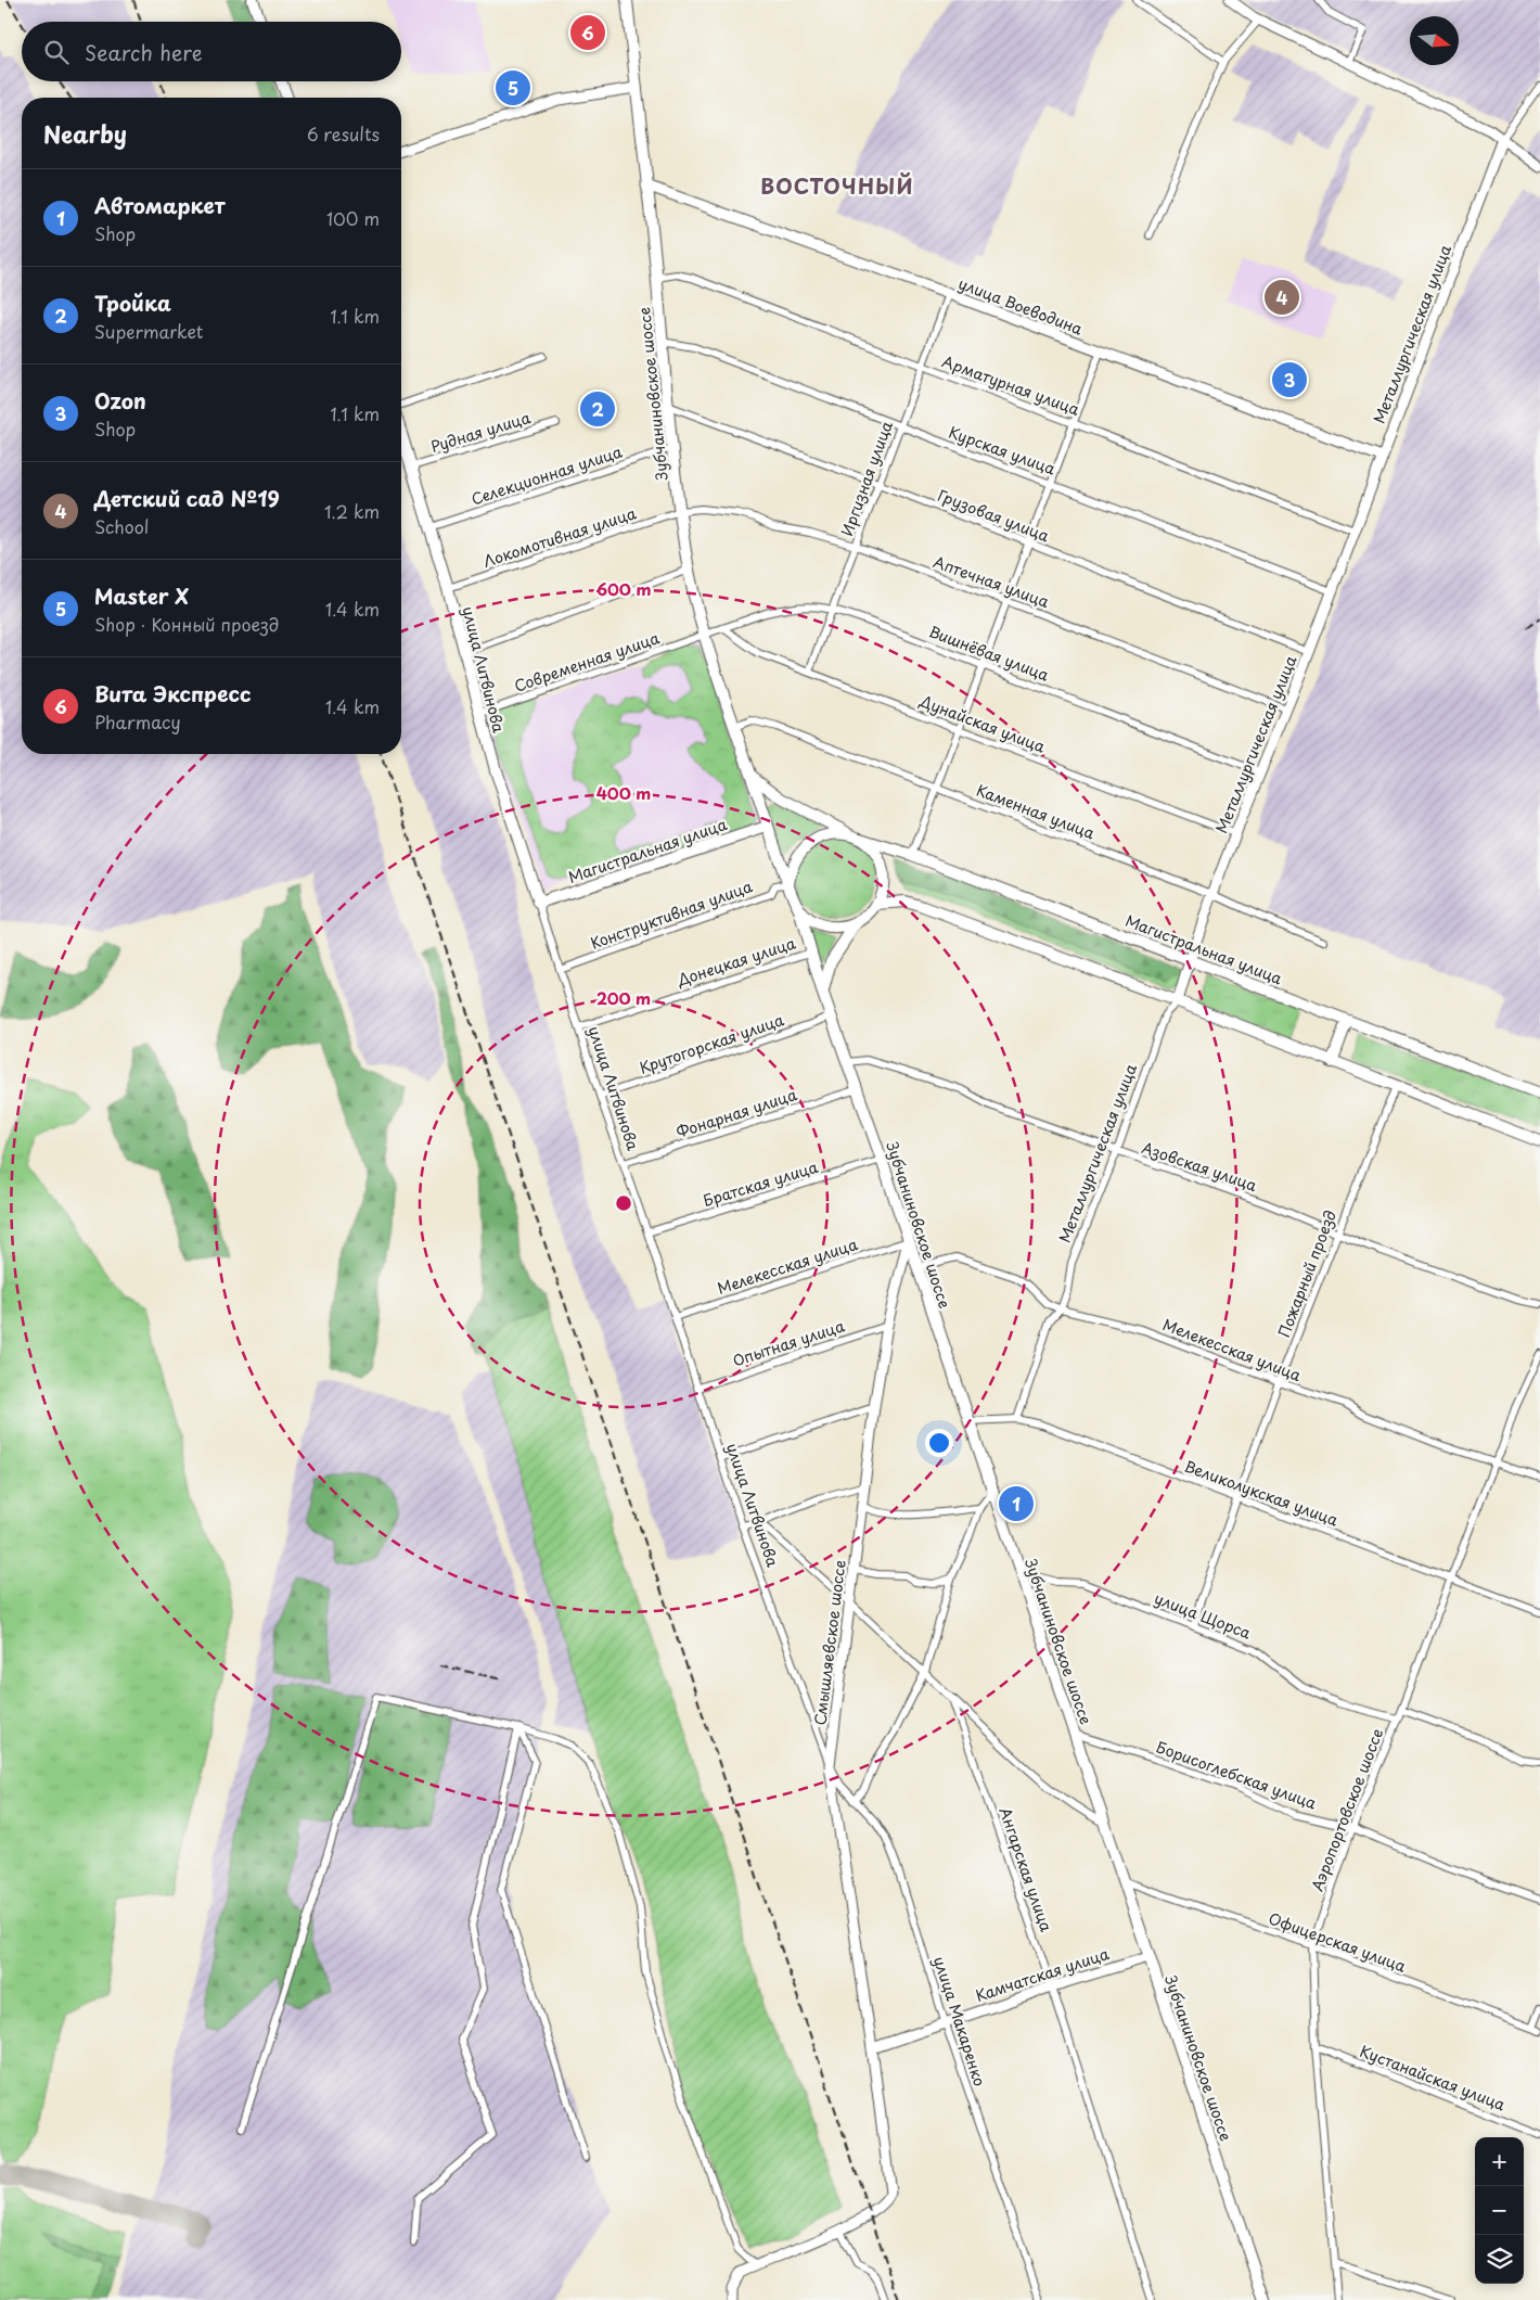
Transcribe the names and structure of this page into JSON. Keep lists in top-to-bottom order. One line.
{"streets":{"main road":["Зубчаниновское шоссе","улица Литвинова","Магистральная улица"],"street":["улица Воеводина","Металлургическая улица","Арматурная улица","Рудная улица","Курская улица","Селекционная улица","Иргизная улица","Грузовая улица","Локомотивная улица","Аптечная улица","Вишнёвая улица","Современная улица","Дунайская улица","Каменная улица","Конструктивная улица","Донецкая улица","Крутогорская улица","Фонарная улица","Азовская улица","Братская улица","Мелекесская улица","Пожарный проезд","Опытная улица","Великолукская улица","улица Щорса","Смышляевское шоссе","Борисоглебская улица","Аэропортовское шоссе","Ангарская улица","Офицерская улица","Камчатская улица","улица Макаренко","Кустанайская улица"]},"crossings":[["улица Воеводина","Металлургическая улица"],["улица Воеводина","Зубчаниновское шоссе"],["улица Воеводина","Иргизная улица"],["Металлургическая улица","Арматурная улица"],["Металлургическая улица","Курская улица"],["Металлургическая улица","Грузовая улица"],["Металлургическая улица","Аптечная улица"],["Металлургическая улица","Вишнёвая улица"],["Металлургическая улица","Дунайская улица"],["Металлургическая улица","Каменная улица"],["Металлургическая улица","Магистральная улица"],["Металлургическая улица","Азовская улица"],["Металлургическая улица","Мелекесская улица"],["Металлургическая улица","Великолукская улица"],["Арматурная улица","Зубчаниновское шоссе"],["Арматурная улица","Иргизная улица"],["Зубчаниновское шоссе","Курская улица"],["Зубчаниновское шоссе","Селекционная улица"],["Зубчаниновское шоссе","Грузовая улица"],["Зубчаниновское шоссе","Локомотивная улица"],["Зубчаниновское шоссе","Аптечная улица"],["Зубчаниновское шоссе","Вишнёвая улица"],["Зубчаниновское шоссе","Современная улица"],["Зубчаниновское шоссе","Каменная улица"],["Зубчаниновское шоссе","Магистральная улица"],["Зубчаниновское шоссе","Конструктивная улица"],["Зубчаниновское шоссе","Донецкая улица"],["Зубчаниновское шоссе","Крутогорская улица"],["Зубчаниновское шоссе","Фонарная улица"],["Зубчаниновское шоссе","Азовская улица"],["Зубчаниновское шоссе","Братская улица"],["Зубчаниновское шоссе","Мелекесская улица"],["Зубчаниновское шоссе","Великолукская улица"],["Зубчаниновское шоссе","улица Щорса"],["Зубчаниновское шоссе","Смышляевское шоссе"],["Зубчаниновское шоссе","Борисоглебская улица"],["Зубчаниновское шоссе","Офицерская улица"],["Зубчаниновское шоссе","Камчатская улица"],["Рудная улица","улица Литвинова"],["Курская улица","Иргизная улица"],["Селекционная улица","улица Литвинова"],["Иргизная улица","Грузовая улица"],["Иргизная улица","Аптечная улица"],["Иргизная улица","Вишнёвая улица"],["Иргизная улица","Дунайская улица"],["Локомотивная улица","Аптечная улица"],["Локомотивная улица","улица Литвинова"],["Вишнёвая улица","Современная улица"],["Вишнёвая улица","Дунайская улица"],["Современная улица","улица Литвинова"],["улица Литвинова","Магистральная улица"],["улица Литвинова","Конструктивная улица"],["улица Литвинова","Донецкая улица"],["улица Литвинова","Крутогорская улица"],["улица Литвинова","Фонарная улица"],["улица Литвинова","Братская улица"],["улица Литвинова","Мелекесская улица"],["улица Литвинова","Опытная улица"],["улица Литвинова","Смышляевское шоссе"],["улица Литвинова","улица Макаренко"],["Магистральная улица","Конструктивная улица"],["Азовская улица","Пожарный проезд"],["Мелекесская улица","Пожарный проезд"],["Мелекесская улица","Смышляевское шоссе"],["Мелекесская улица","Аэропортовское шоссе"],["Пожарный проезд","Великолукская улица"],["Пожарный проезд","улица Щорса"],["Опытная улица","Смышляевское шоссе"],["Великолукская улица","Аэропортовское шоссе"],["улица Щорса","Аэропортовское шоссе"],["Смышляевское шоссе","Ангарская улица"],["Смышляевское шоссе","улица Макаренко"],["Борисоглебская улица","Аэропортовское шоссе"],["Аэропортовское шоссе","Офицерская улица"],["Аэропортовское шоссе","Кустанайская улица"],["Ангарская улица","Камчатская улица"],["Камчатская улица","улица Макаренко"]],"districts":["ВОСТОЧНЫЙ"],"north":"right","page":{"pins":["6","5","4","3","2","1"],"search":"Search here","heading":["Nearby","6 results"],"list":[{"mark":"1","name":"Автомаркет","note":"Shop","value":"100 m"},{"mark":"2","name":"Тройка","note":"Supermarket","value":"1.1 km"},{"mark":"3","name":"Ozon","note":"Shop","value":"1.1 km"},{"mark":"4","name":"Детский сад №19","note":"School","value":"1.2 km"},{"mark":"5","name":"Master X","note":"Shop · Конный проезд","value":"1.4 km"},{"mark":"6","name":"Вита Экспресс","note":"Pharmacy","value":"1.4 km"}],"map_buttons":["+","−"]},"rings":["600 m","400 m","200 m"]}
